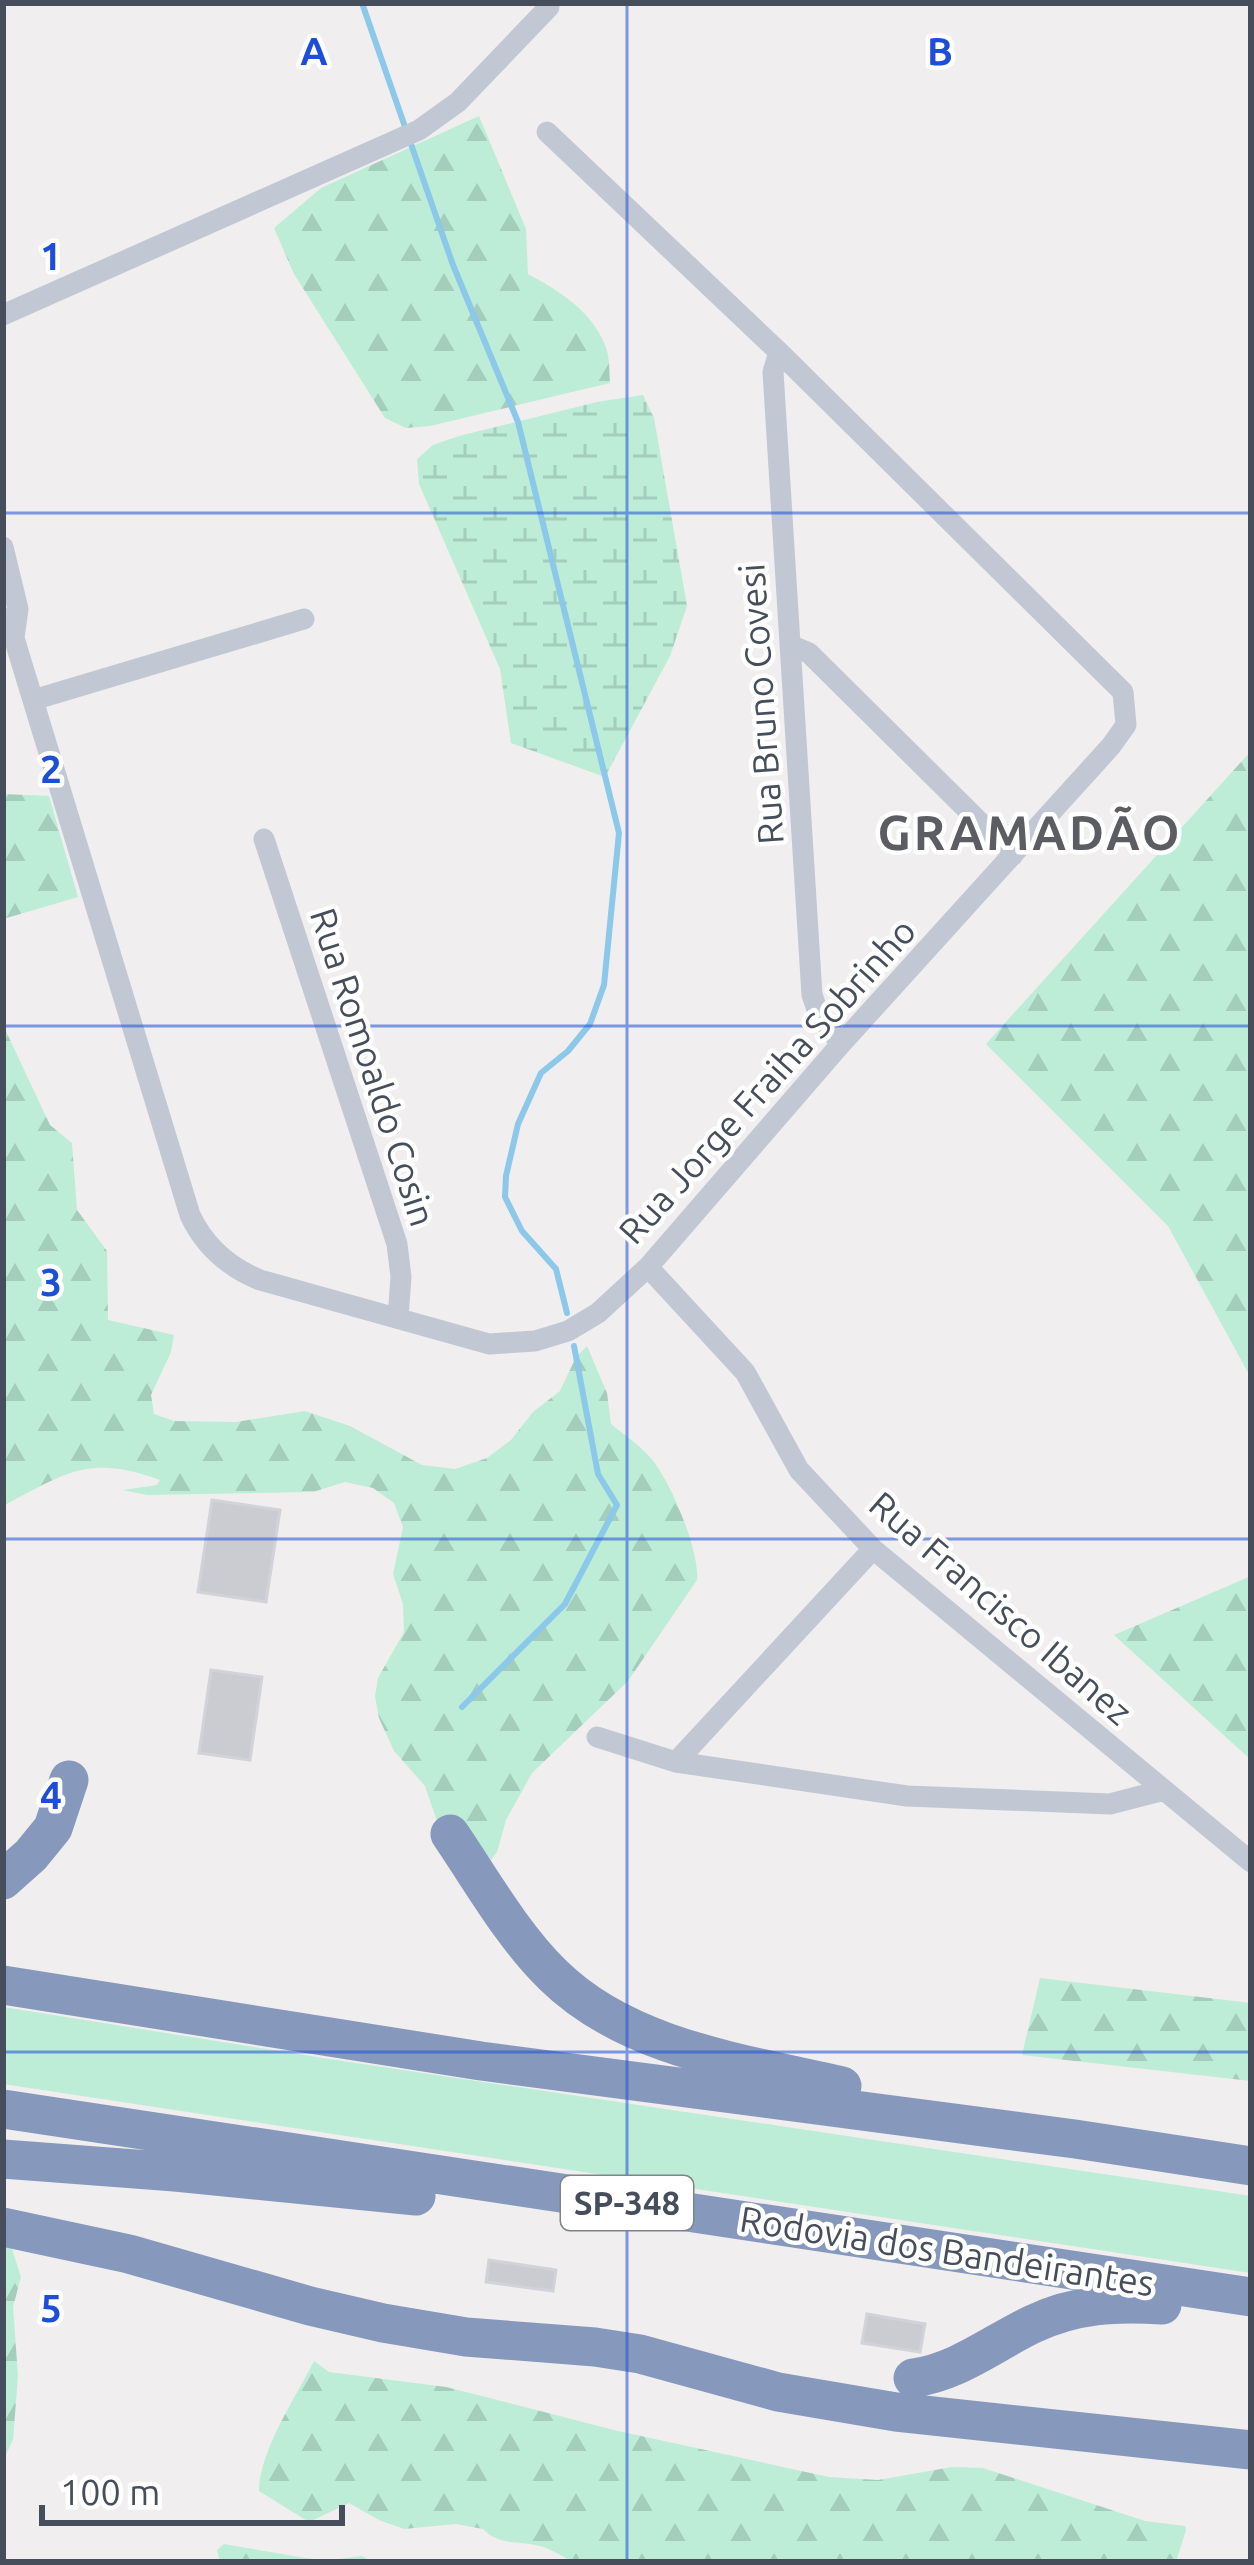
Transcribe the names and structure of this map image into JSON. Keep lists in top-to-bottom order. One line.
{"streets":{"highway":["SP-348","Rodovia dos Bandeirantes"],"street":["Rua Bruno Covesi","Rua Romoaldo Cosin","Rua Jorge Fraiha Sobrinho","Rua Francisco Ibanez"]},"crossings":[["Rua Bruno Covesi","Rua Jorge Fraiha Sobrinho"],["Rua Romoaldo Cosin","Rua Jorge Fraiha Sobrinho"],["Rua Jorge Fraiha Sobrinho","Rua Francisco Ibanez"]],"districts":["GRAMADÃO"],"scale_bar":"100 m","grid":{"columns":["A","B"],"rows":["1","2","3","4","5"]}}
